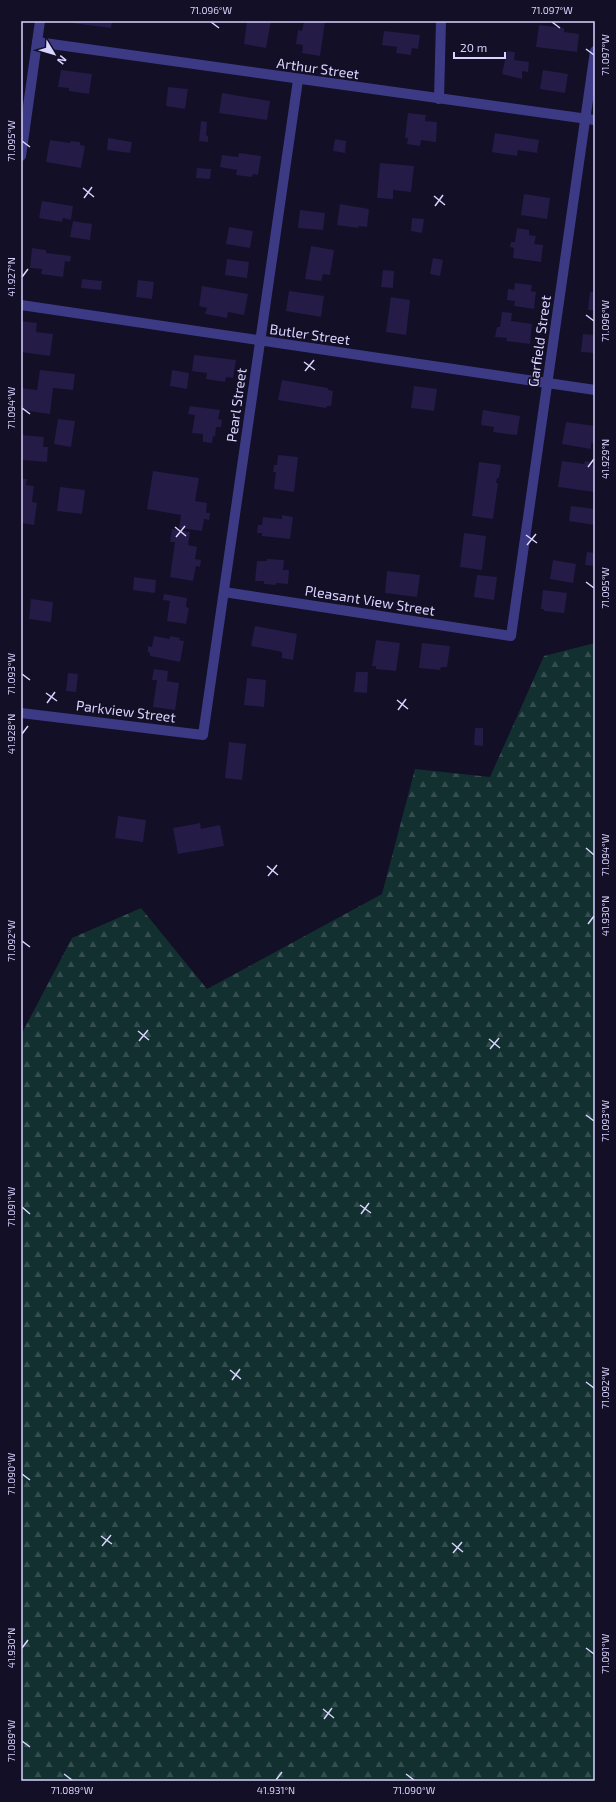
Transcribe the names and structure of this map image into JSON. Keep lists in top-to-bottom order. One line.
{"streets":{"street":["Arthur Street","Butler Street","Garfield Street","Pearl Street","Pleasant View Street","Parkview Street"]},"crossings":[["Arthur Street","Garfield Street"],["Arthur Street","Pearl Street"],["Butler Street","Garfield Street"],["Butler Street","Pearl Street"],["Garfield Street","Pleasant View Street"],["Pearl Street","Pleasant View Street"],["Pearl Street","Parkview Street"]],"scale_bar":"20 m","north":"bottom right","coordinates":["71.096°W","71.097°W","71.095°W","41.927°N","71.094°W","41.929°N","71.093°W","41.928°N","41.930°N","71.092°W","71.091°W","71.090°W","71.089°W","41.931°N"]}
